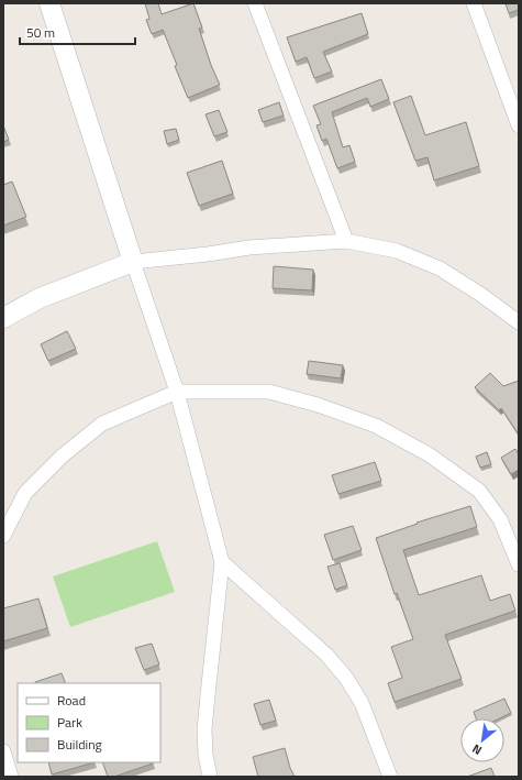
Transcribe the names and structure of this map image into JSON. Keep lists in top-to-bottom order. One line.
{"legend":["Road","Park","Building"],"scale_bar":"50 m","north":"bottom left"}
